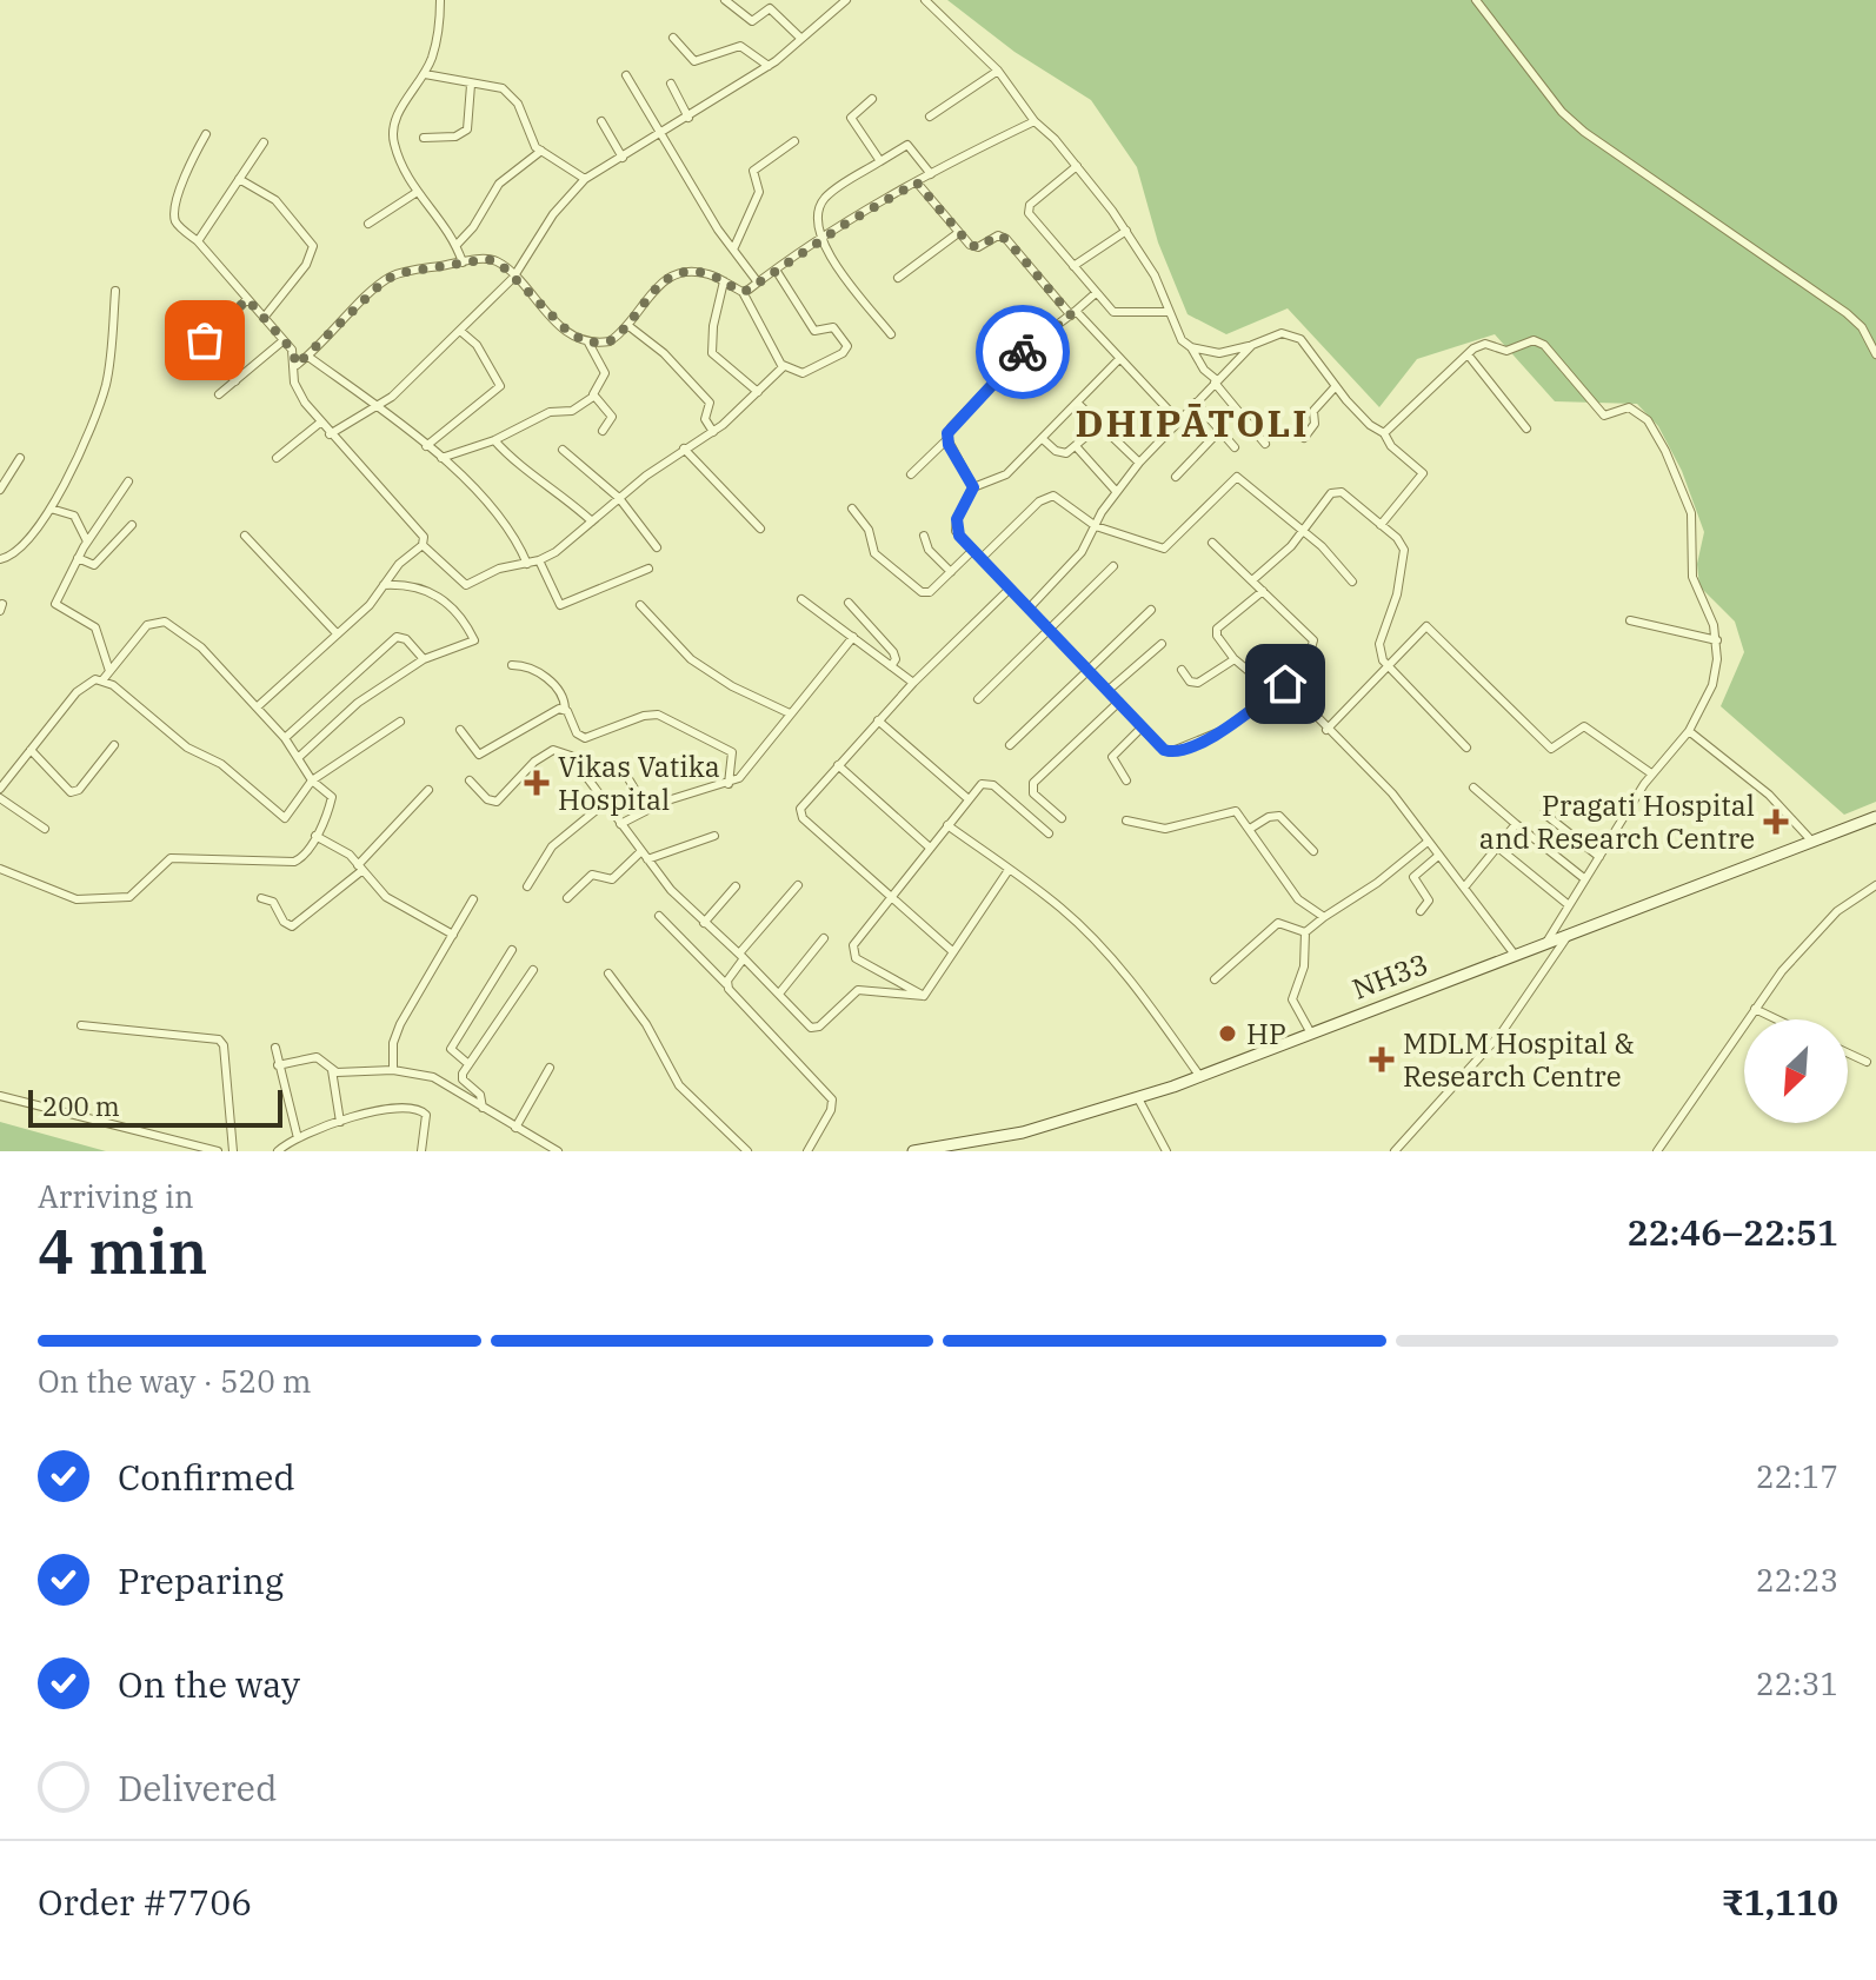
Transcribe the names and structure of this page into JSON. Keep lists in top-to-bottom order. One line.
{"streets":{"main road":["NH33"]},"districts":["DHIPĀTOLI"],"places":{"health":["Vikas Vatika Hospital","Pragati Hospital and Research Centre","MDLM Hospital & Research Centre"],"other":["HP"]},"scale_bar":"200 m","north":"bottom left","page":{"scale":"200 m","heading":["4 min","Arriving in","22:46–22:51"],"panel":["Order #7706","₹1,110"],"bar":"On the way · 520 m","list":[["Confirmed","22:17"],["Preparing","22:23"],["On the way","22:31"],"Delivered"]}}
